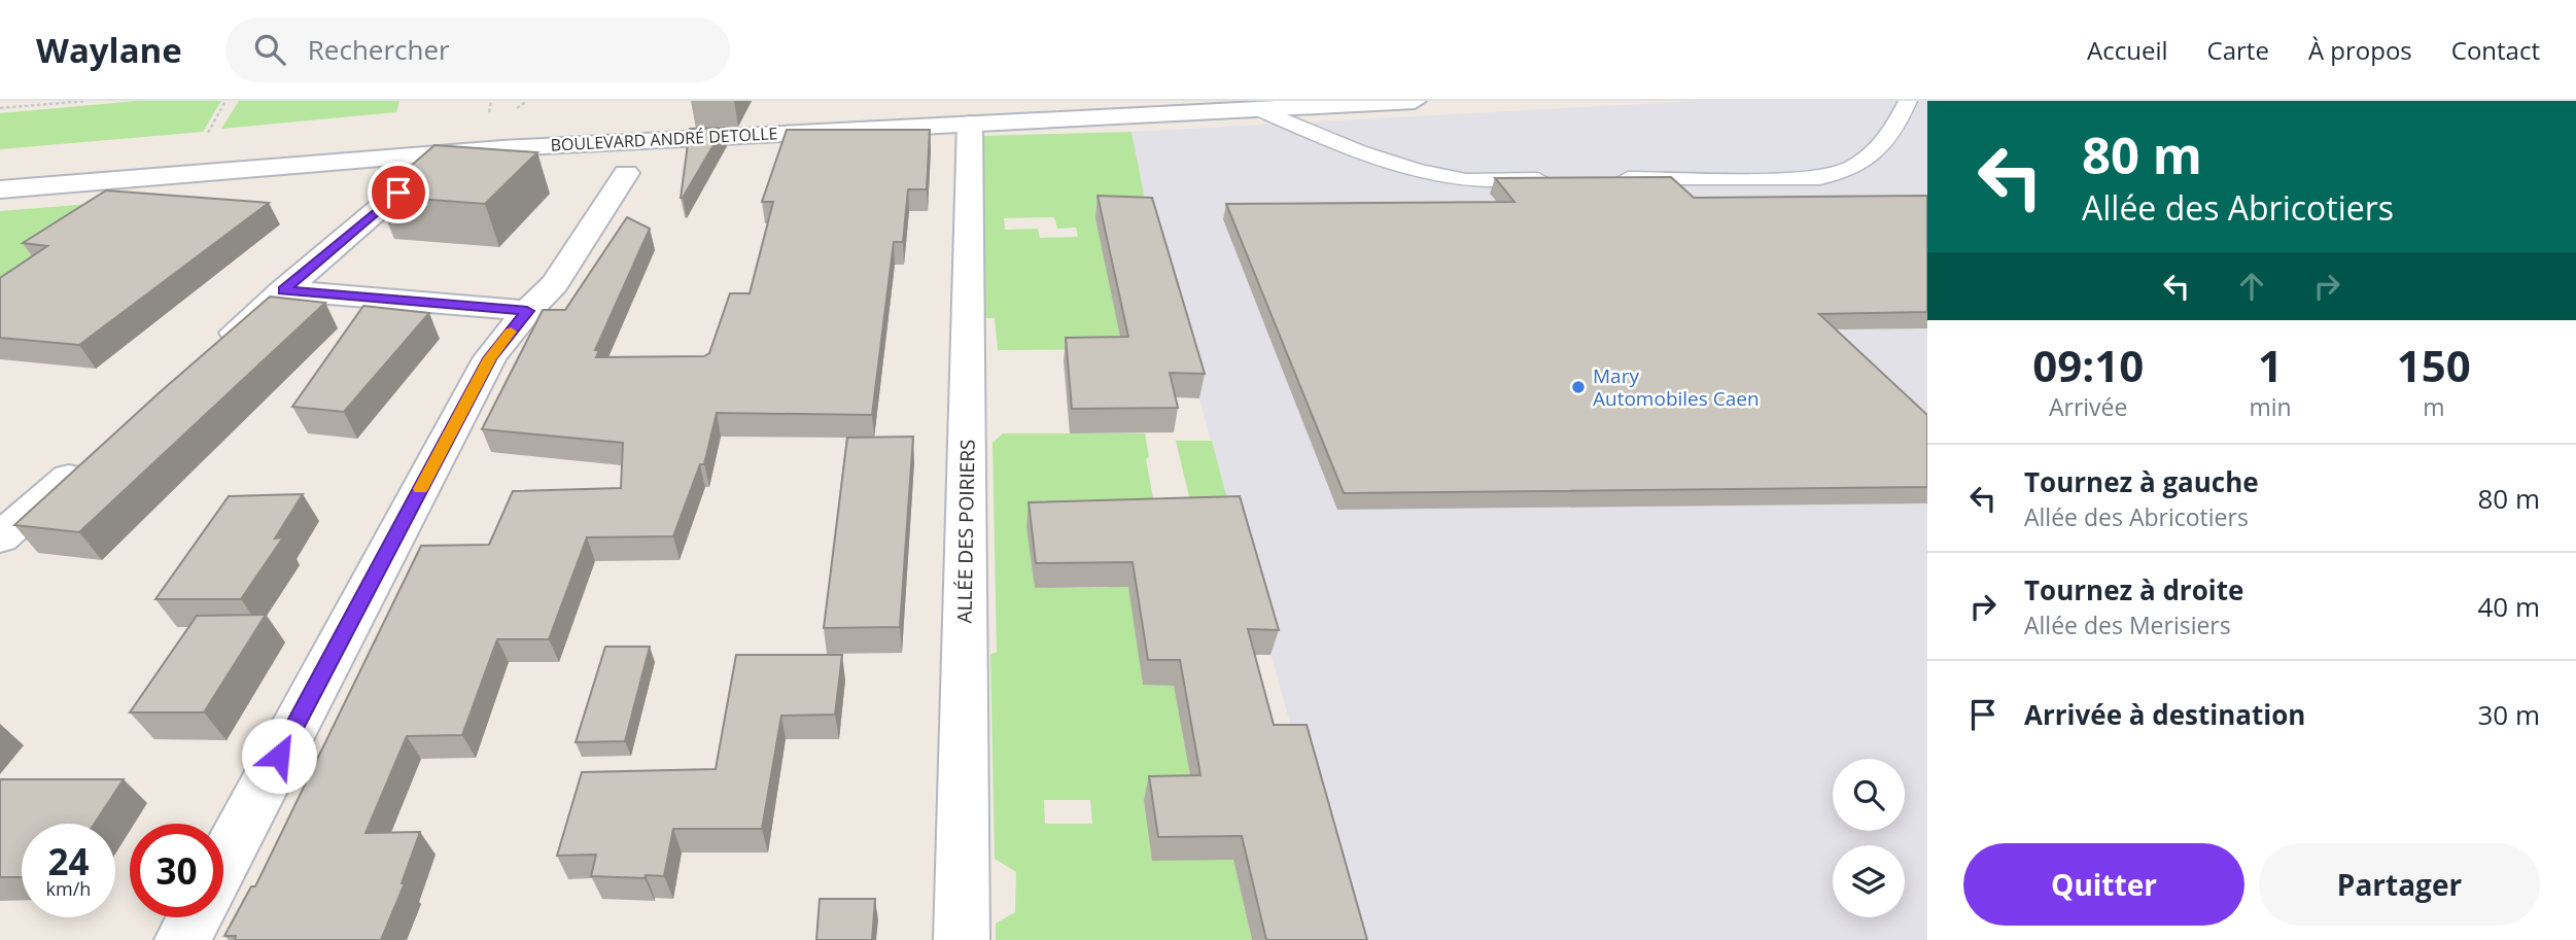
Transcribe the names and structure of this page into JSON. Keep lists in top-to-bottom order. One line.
{"streets":{"main road":["BOULEVARD ANDRÉ DETOLLE","ALLÉE DES POIRIERS"]},"crossings":[["BOULEVARD ANDRÉ DETOLLE","ALLÉE DES POIRIERS"]],"places":["Mary Automobiles Caen"],"page":{"header":"Waylane","search":"Rechercher","nav":["Accueil","Carte","À propos","Contact"],"turn":["80 m","Allée des Abricotiers"],"eta":["09:10","Arrivée","1","min","150","m"],"list":[{"name":"Tournez à gauche","note":"Allée des Abricotiers","value":"80 m"},{"name":"Tournez à droite","note":"Allée des Merisiers","value":"40 m"},{"name":"Arrivée à destination","value":"30 m"}],"speed":"24 km/h","limit":"30","buttons":["Quitter","Partager"]}}
